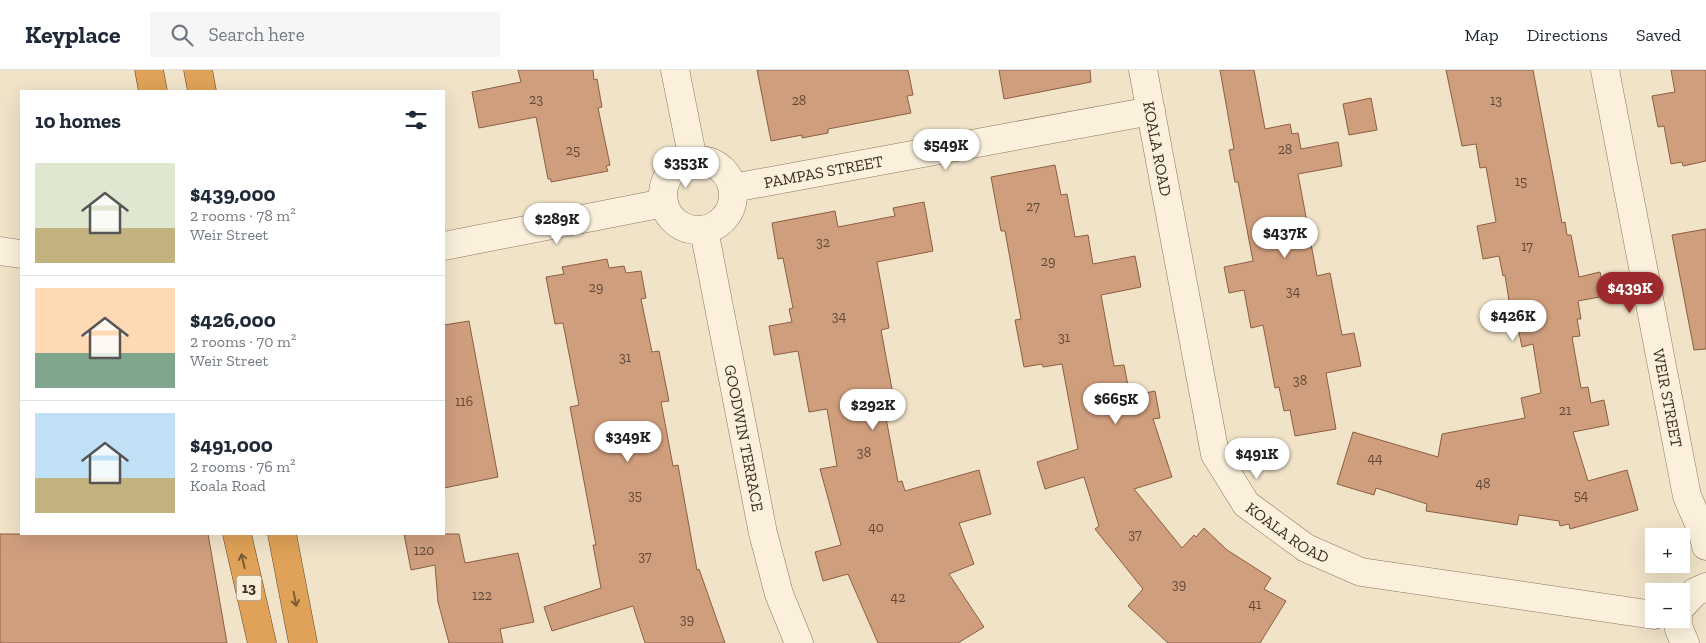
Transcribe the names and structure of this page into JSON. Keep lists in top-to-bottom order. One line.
{"streets":{"highway":["13"],"street":["KOALA ROAD","PAMPAS STREET","WEIR STREET","GOODWIN TERRACE"]},"crossings":[["KOALA ROAD","PAMPAS STREET"],["PAMPAS STREET","GOODWIN TERRACE"]],"house_numbers":["23","28","13","28","25","15","27","32","17","29","29","34","34","31","31","38","116","21","38","44","48","35","54","40","37","120","37","39","122","42","41","39"],"page":{"header":"Keyplace","search":"Search here","nav":["Map","Directions","Saved"],"heading":"10 homes","price":["$549K","$353K","$289K","$437K","$439K","$426K","$665K","$292K","$349K","$491K"],"list":[{"name":"$439,000","note":"2 rooms · 78 m² · Weir Street"},{"name":"$426,000","note":"2 rooms · 70 m² · Weir Street"},{"name":"$491,000","note":"2 rooms · 76 m² · Koala Road"}],"map_buttons":["+","−"]}}
